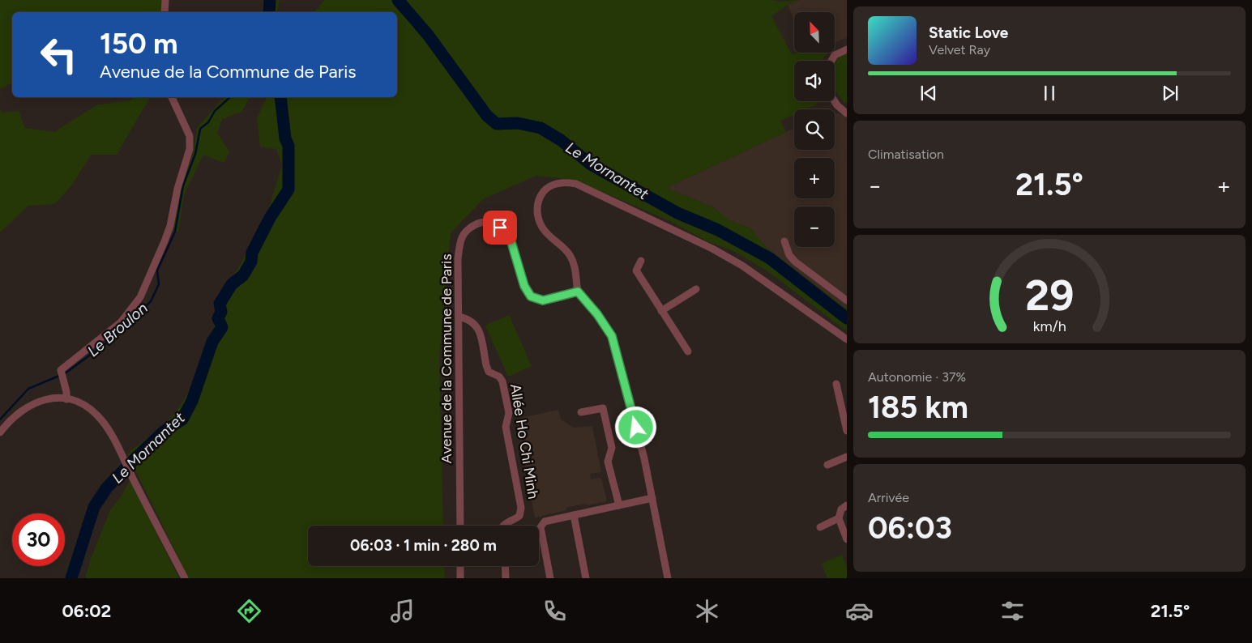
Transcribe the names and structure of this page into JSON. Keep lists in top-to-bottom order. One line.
{"streets":{"street":["Avenue de la Commune de Paris","Allée Ho Chi Minh"]},"crossings":[["Avenue de la Commune de Paris","Allée Ho Chi Minh"]],"water":["Le Mornantet","Le Broulon"],"north":"top left","page":{"map_buttons":["+","−"],"turn":["150 m","Avenue de la Commune de Paris"],"song":["Static Love","Velvet Ray"],"tile":["Climatisation",["Autonomie · 37%","185 km"],["Arrivée","06:03"]],"heat":["−","21.5°","+"],"limit":"30","trip":"06:03 · 1 min · 280 m","tabs":["06:02","21.5°"],"gauge":["29","km/h"]}}
